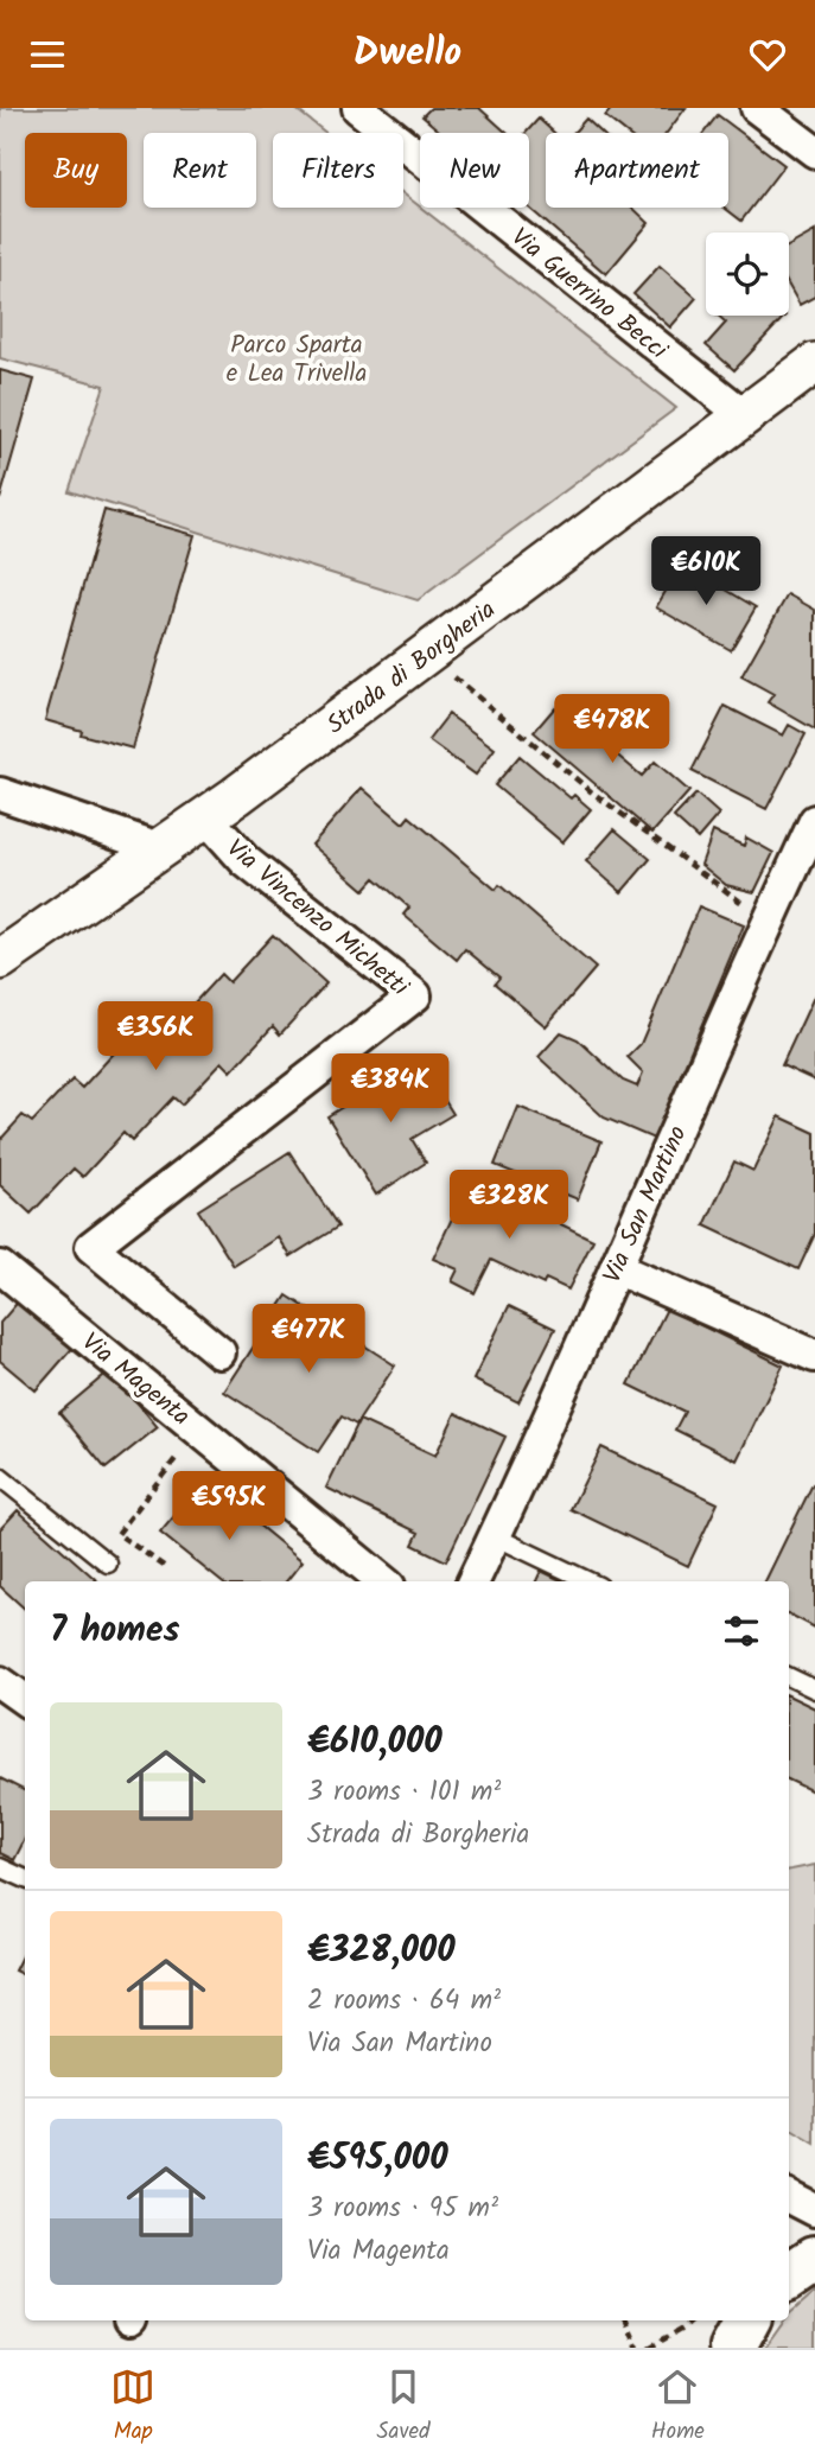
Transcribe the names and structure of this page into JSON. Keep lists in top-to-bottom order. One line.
{"streets":{"street":["Via Guerrino Becci","Strada di Borgheria","Via Vincenzo Michetti","Via San Martino","Via Magenta"]},"crossings":[["Via Guerrino Becci","Strada di Borgheria"],["Strada di Borgheria","Via Vincenzo Michetti"]],"parks":["Parco Sparta e Lea Trivella"],"page":{"header":"Dwello","chip":["Buy","Rent","Filters","New","Apartment"],"price":["€610K","€478K","€356K","€384K","€328K","€477K","€595K"],"heading":"7 homes","list":[{"name":"€610,000","note":"3 rooms · 101 m² · Strada di Borgheria"},{"name":"€328,000","note":"2 rooms · 64 m² · Via San Martino"},{"name":"€595,000","note":"3 rooms · 95 m² · Via Magenta"}],"tabs":["Map","Saved","Home"]}}
